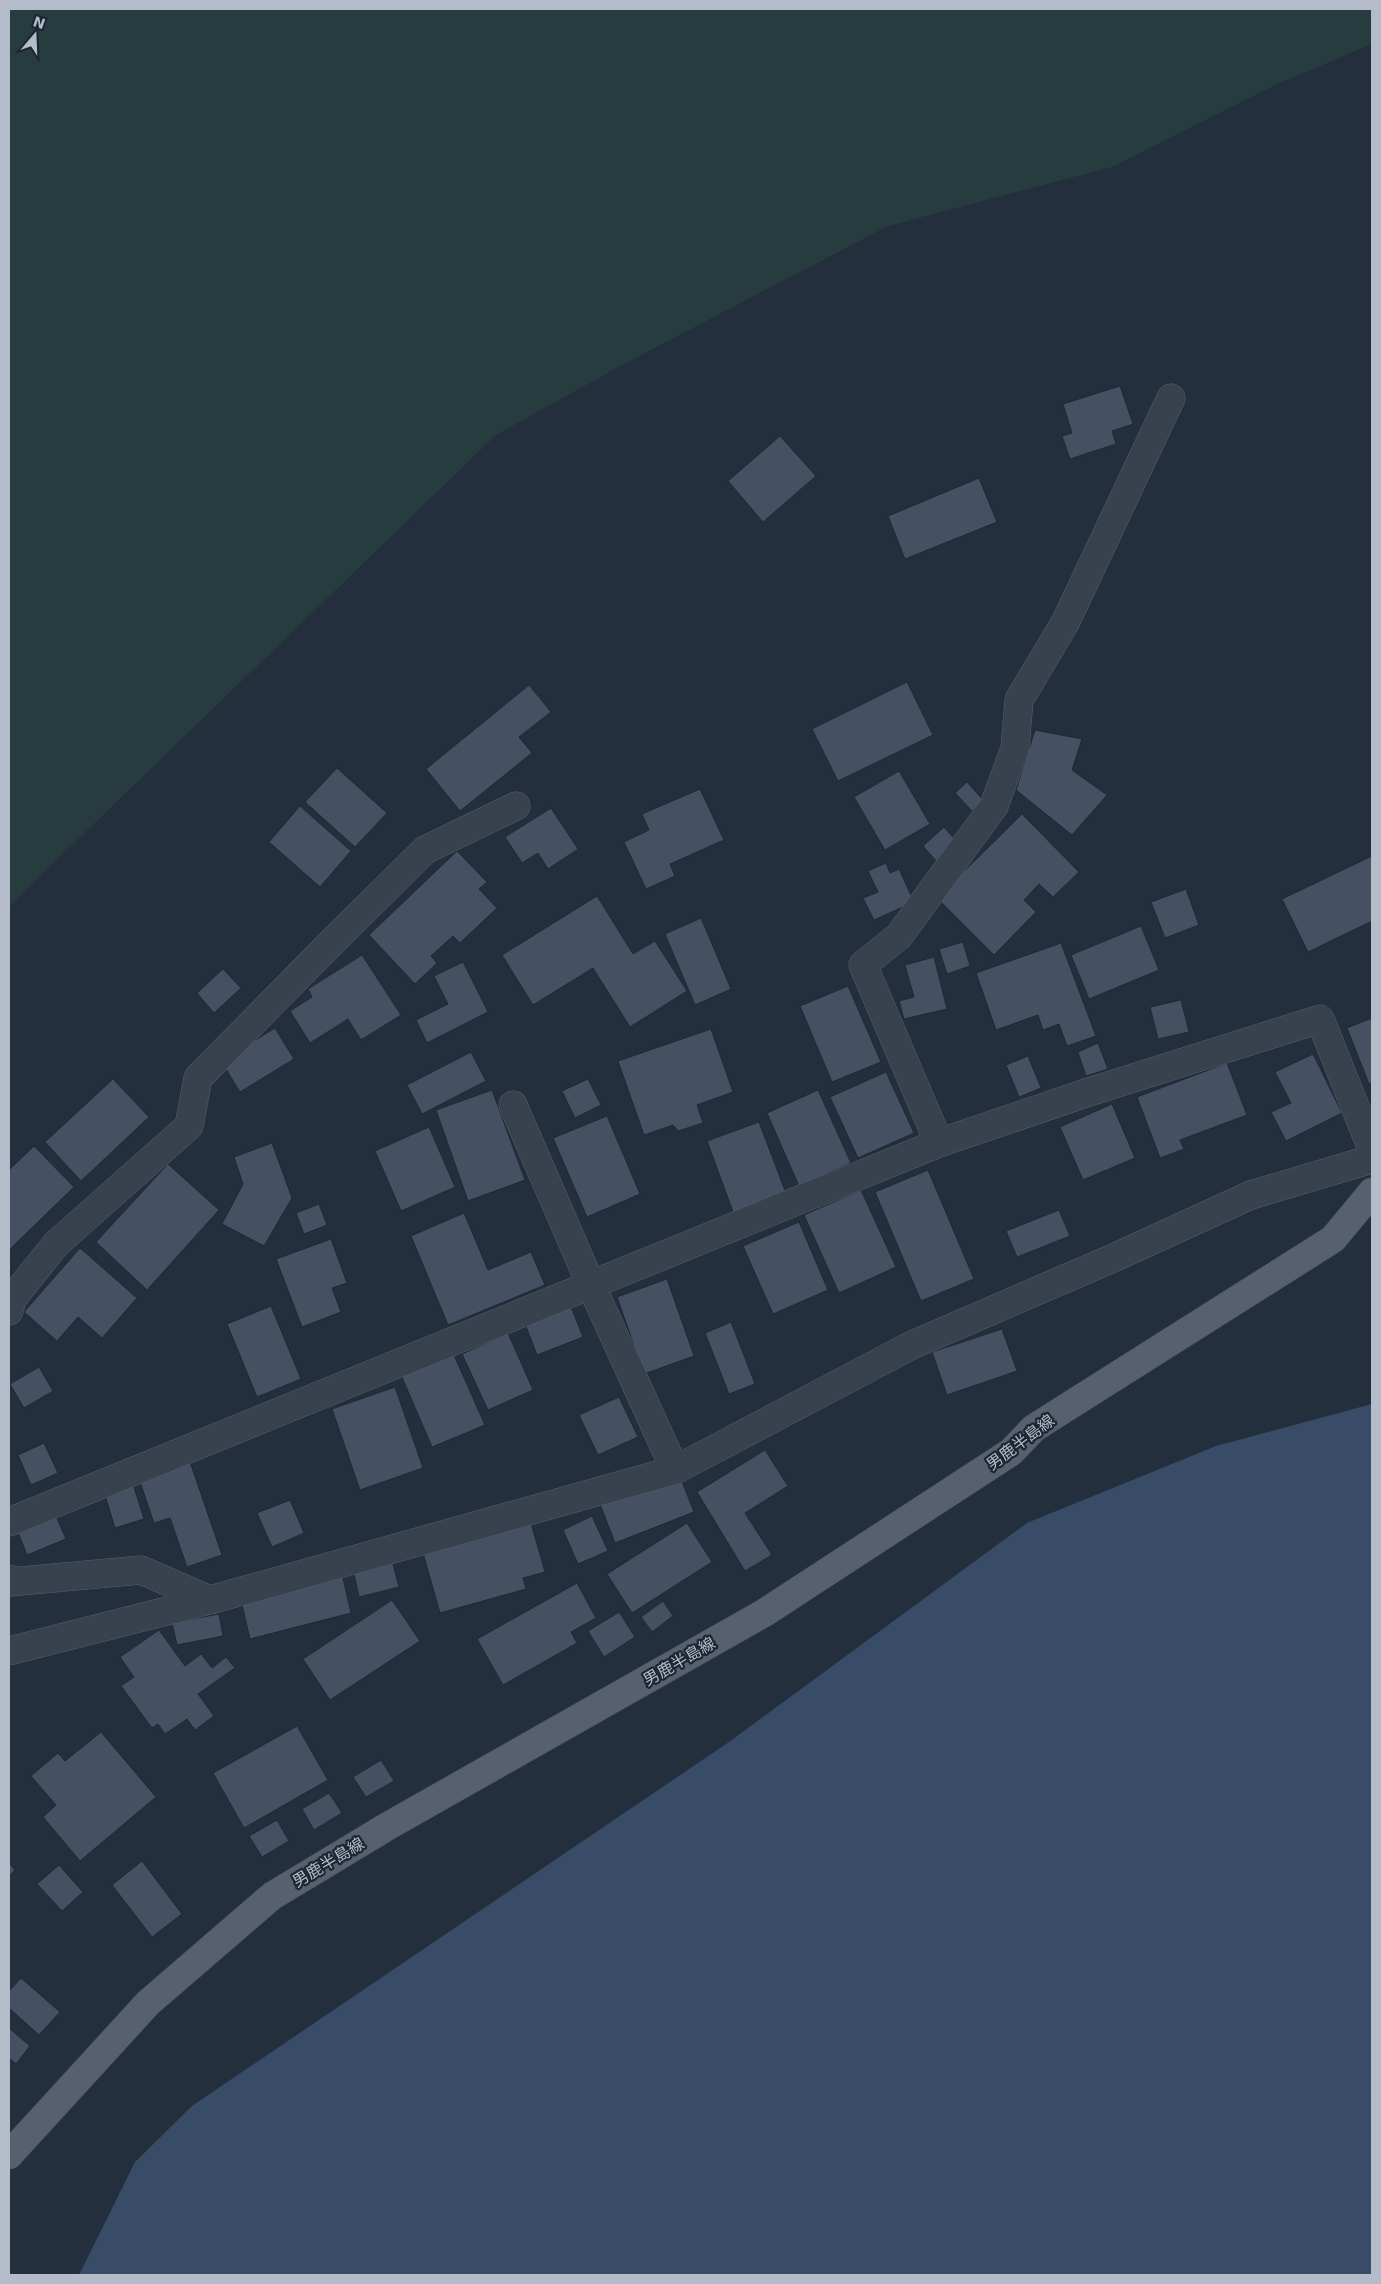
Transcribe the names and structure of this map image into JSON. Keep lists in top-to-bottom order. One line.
{"streets":{"main road":["男鹿半島線"]},"north":"top"}
